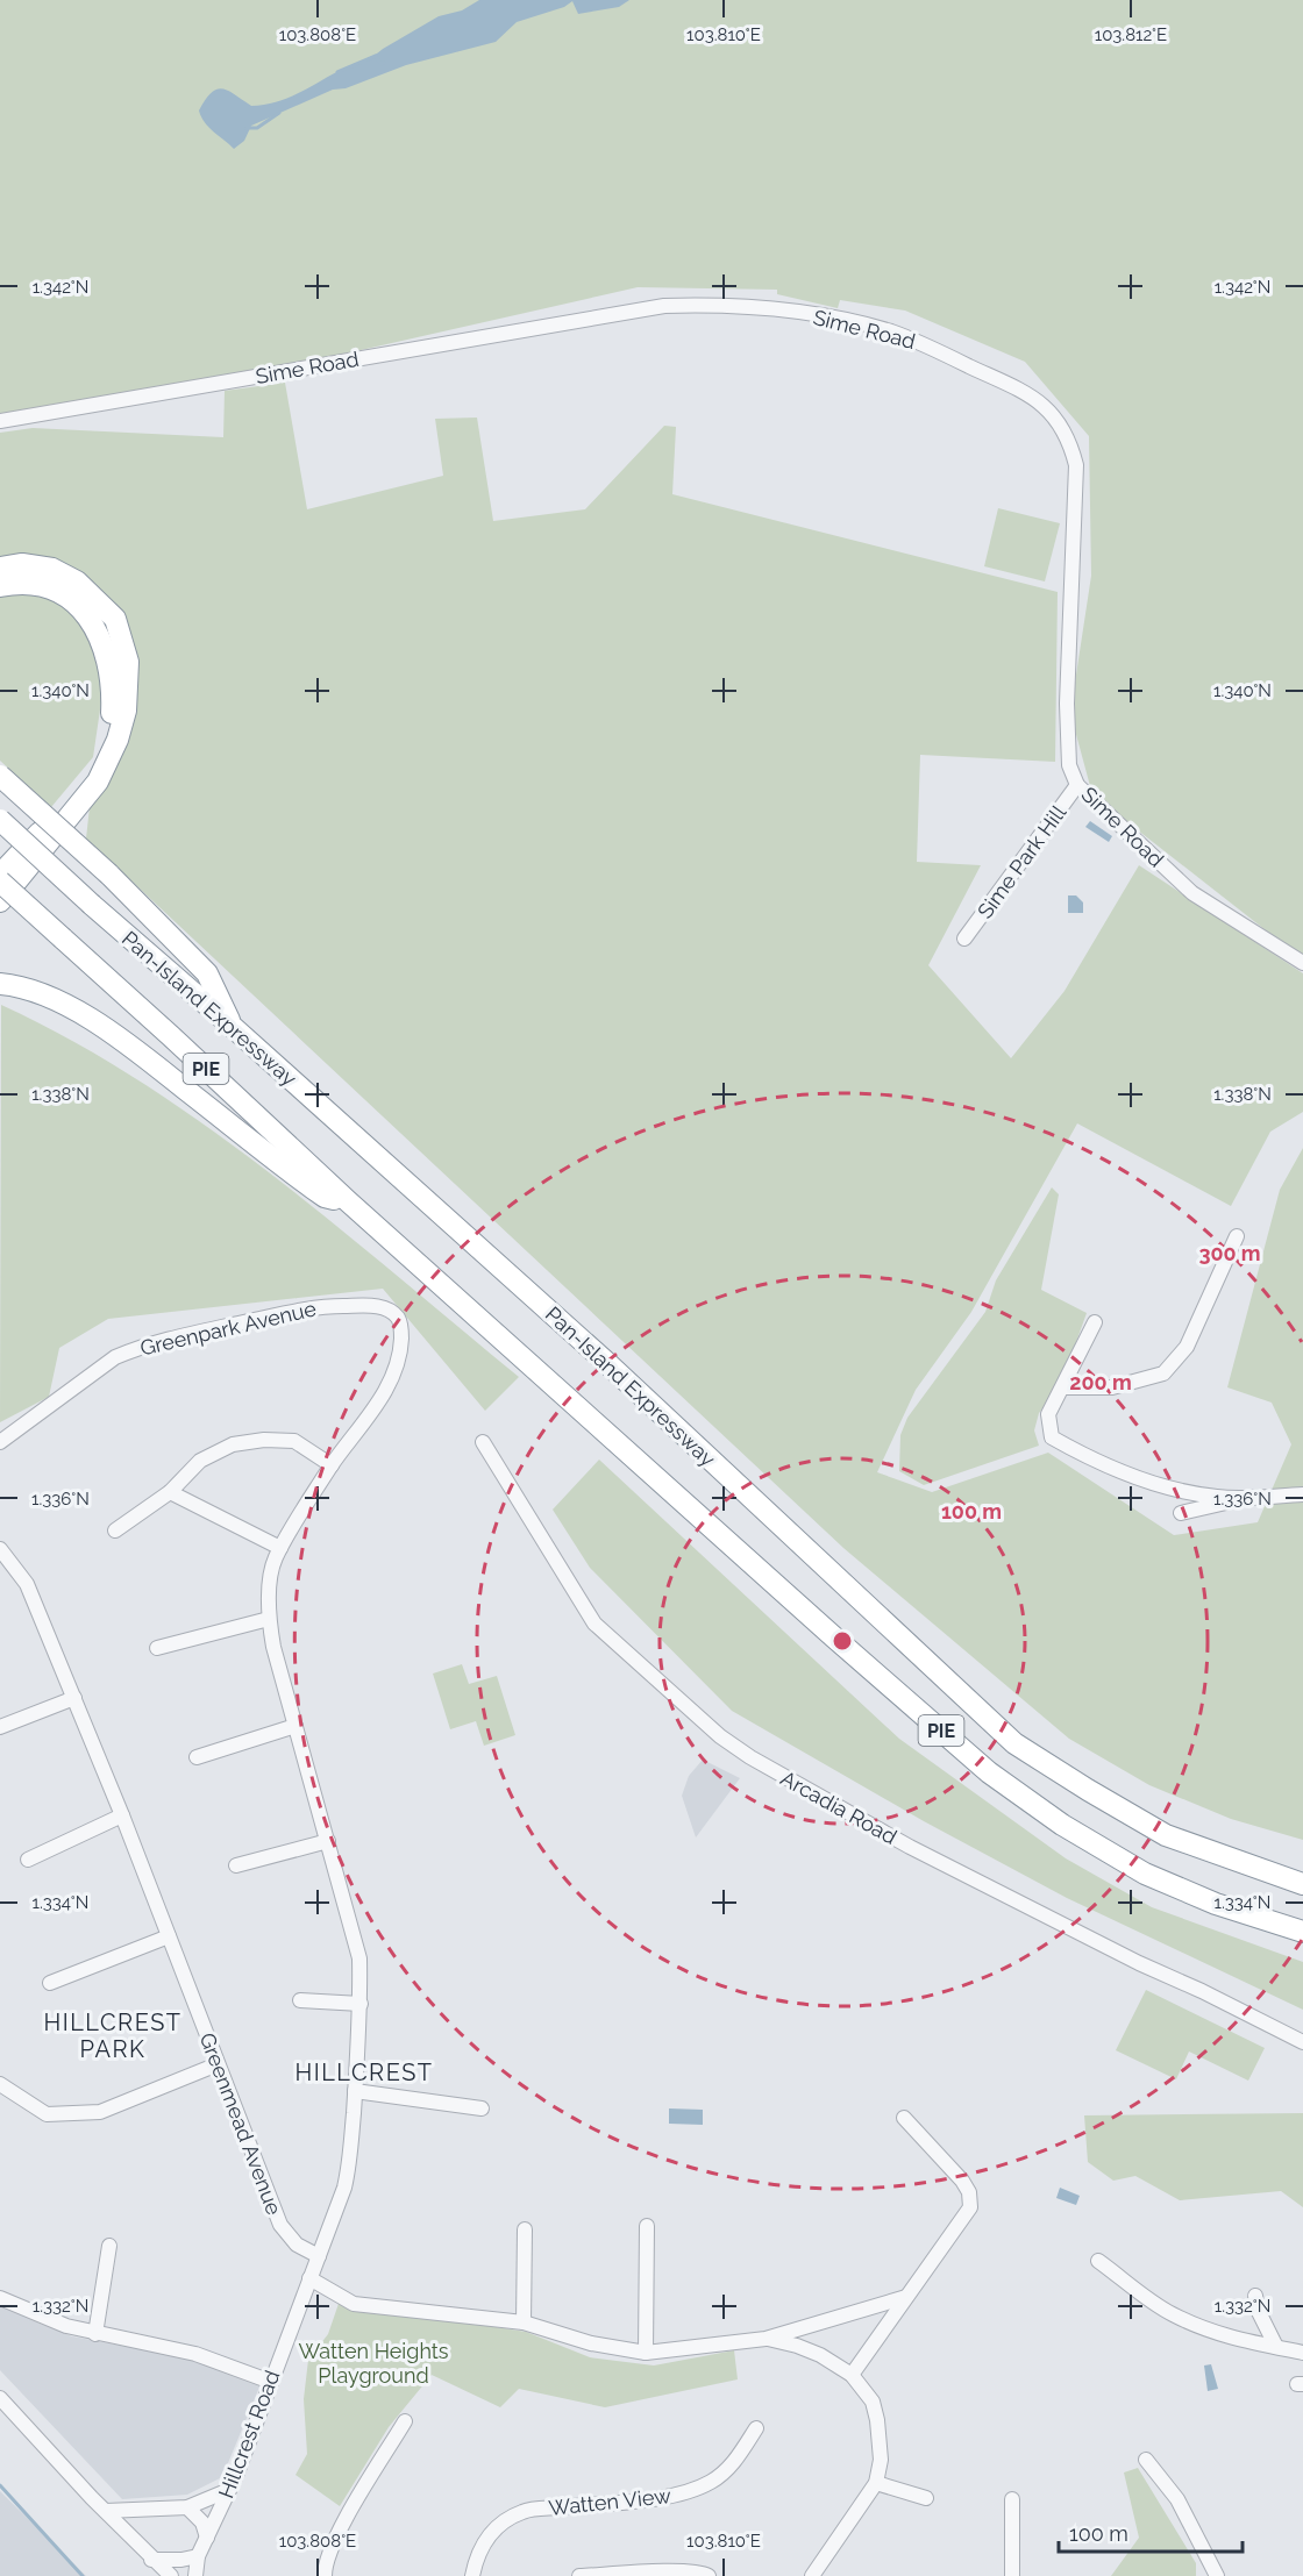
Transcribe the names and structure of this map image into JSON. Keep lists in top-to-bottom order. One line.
{"streets":{"highway":["Pan-Island Expressway","PIE"],"street":["Sime Road","Sime Park Hill","Greenpark Avenue","Arcadia Road","Greenmead Avenue","Hillcrest Road","Watten View"]},"crossings":[["Sime Road","Sime Park Hill"],["Greenpark Avenue","Hillcrest Road"],["Greenmead Avenue","Hillcrest Road"]],"districts":["HILLCREST PARK","HILLCREST"],"parks":["Watten Heights Playground"],"scale_bar":"100 m","coordinates":["103.808°E","103.810°E","103.812°E","1.342°N","1.340°N","1.338°N","1.336°N","1.334°N","1.332°N"],"rings":["300 m","200 m","100 m"]}
